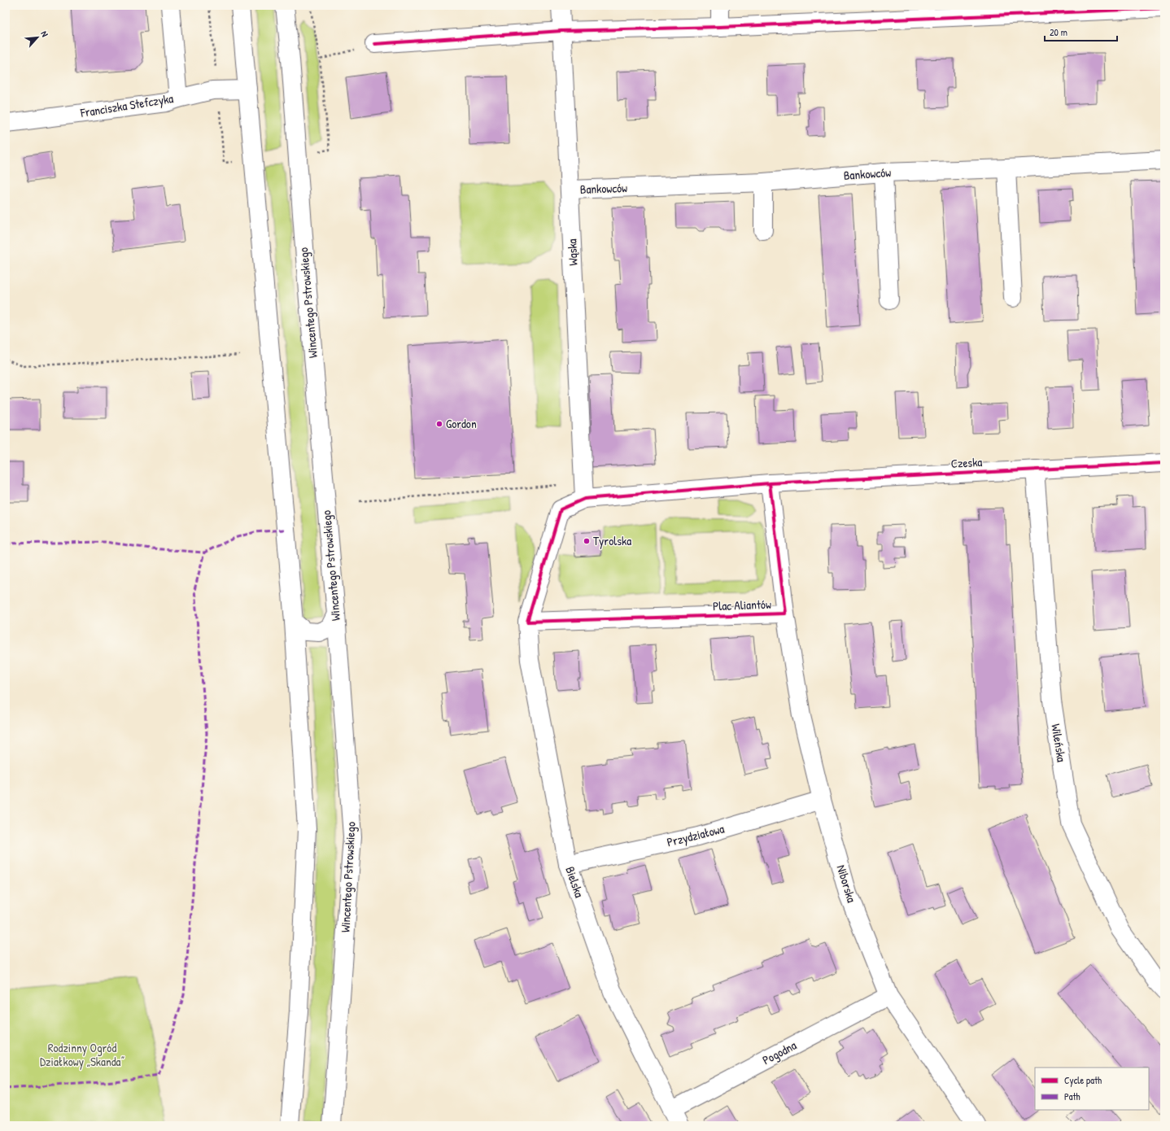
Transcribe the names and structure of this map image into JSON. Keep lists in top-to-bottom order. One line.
{"streets":{"street":["Franciszka Stefczyka","Bankowców","Wąska","Wincentego Pstrowskiego","Czeska","Plac Aliantów","Wileńska","Przydziałowa","Bielska","Niborska","Pogodna"]},"crossings":[["Bankowców","Wąska"],["Czeska","Plac Aliantów"],["Czeska","Wileńska"],["Plac Aliantów","Bielska"],["Plac Aliantów","Niborska"],["Przydziałowa","Bielska"],["Przydziałowa","Niborska"],["Bielska","Pogodna"],["Niborska","Pogodna"]],"parks":["Rodzinny Ogród Działkowy „Skanda”"],"places":["Gordon","Tyrolska"],"legend":["Cycle path","Path"],"scale_bar":"20 m","north":"top right"}
